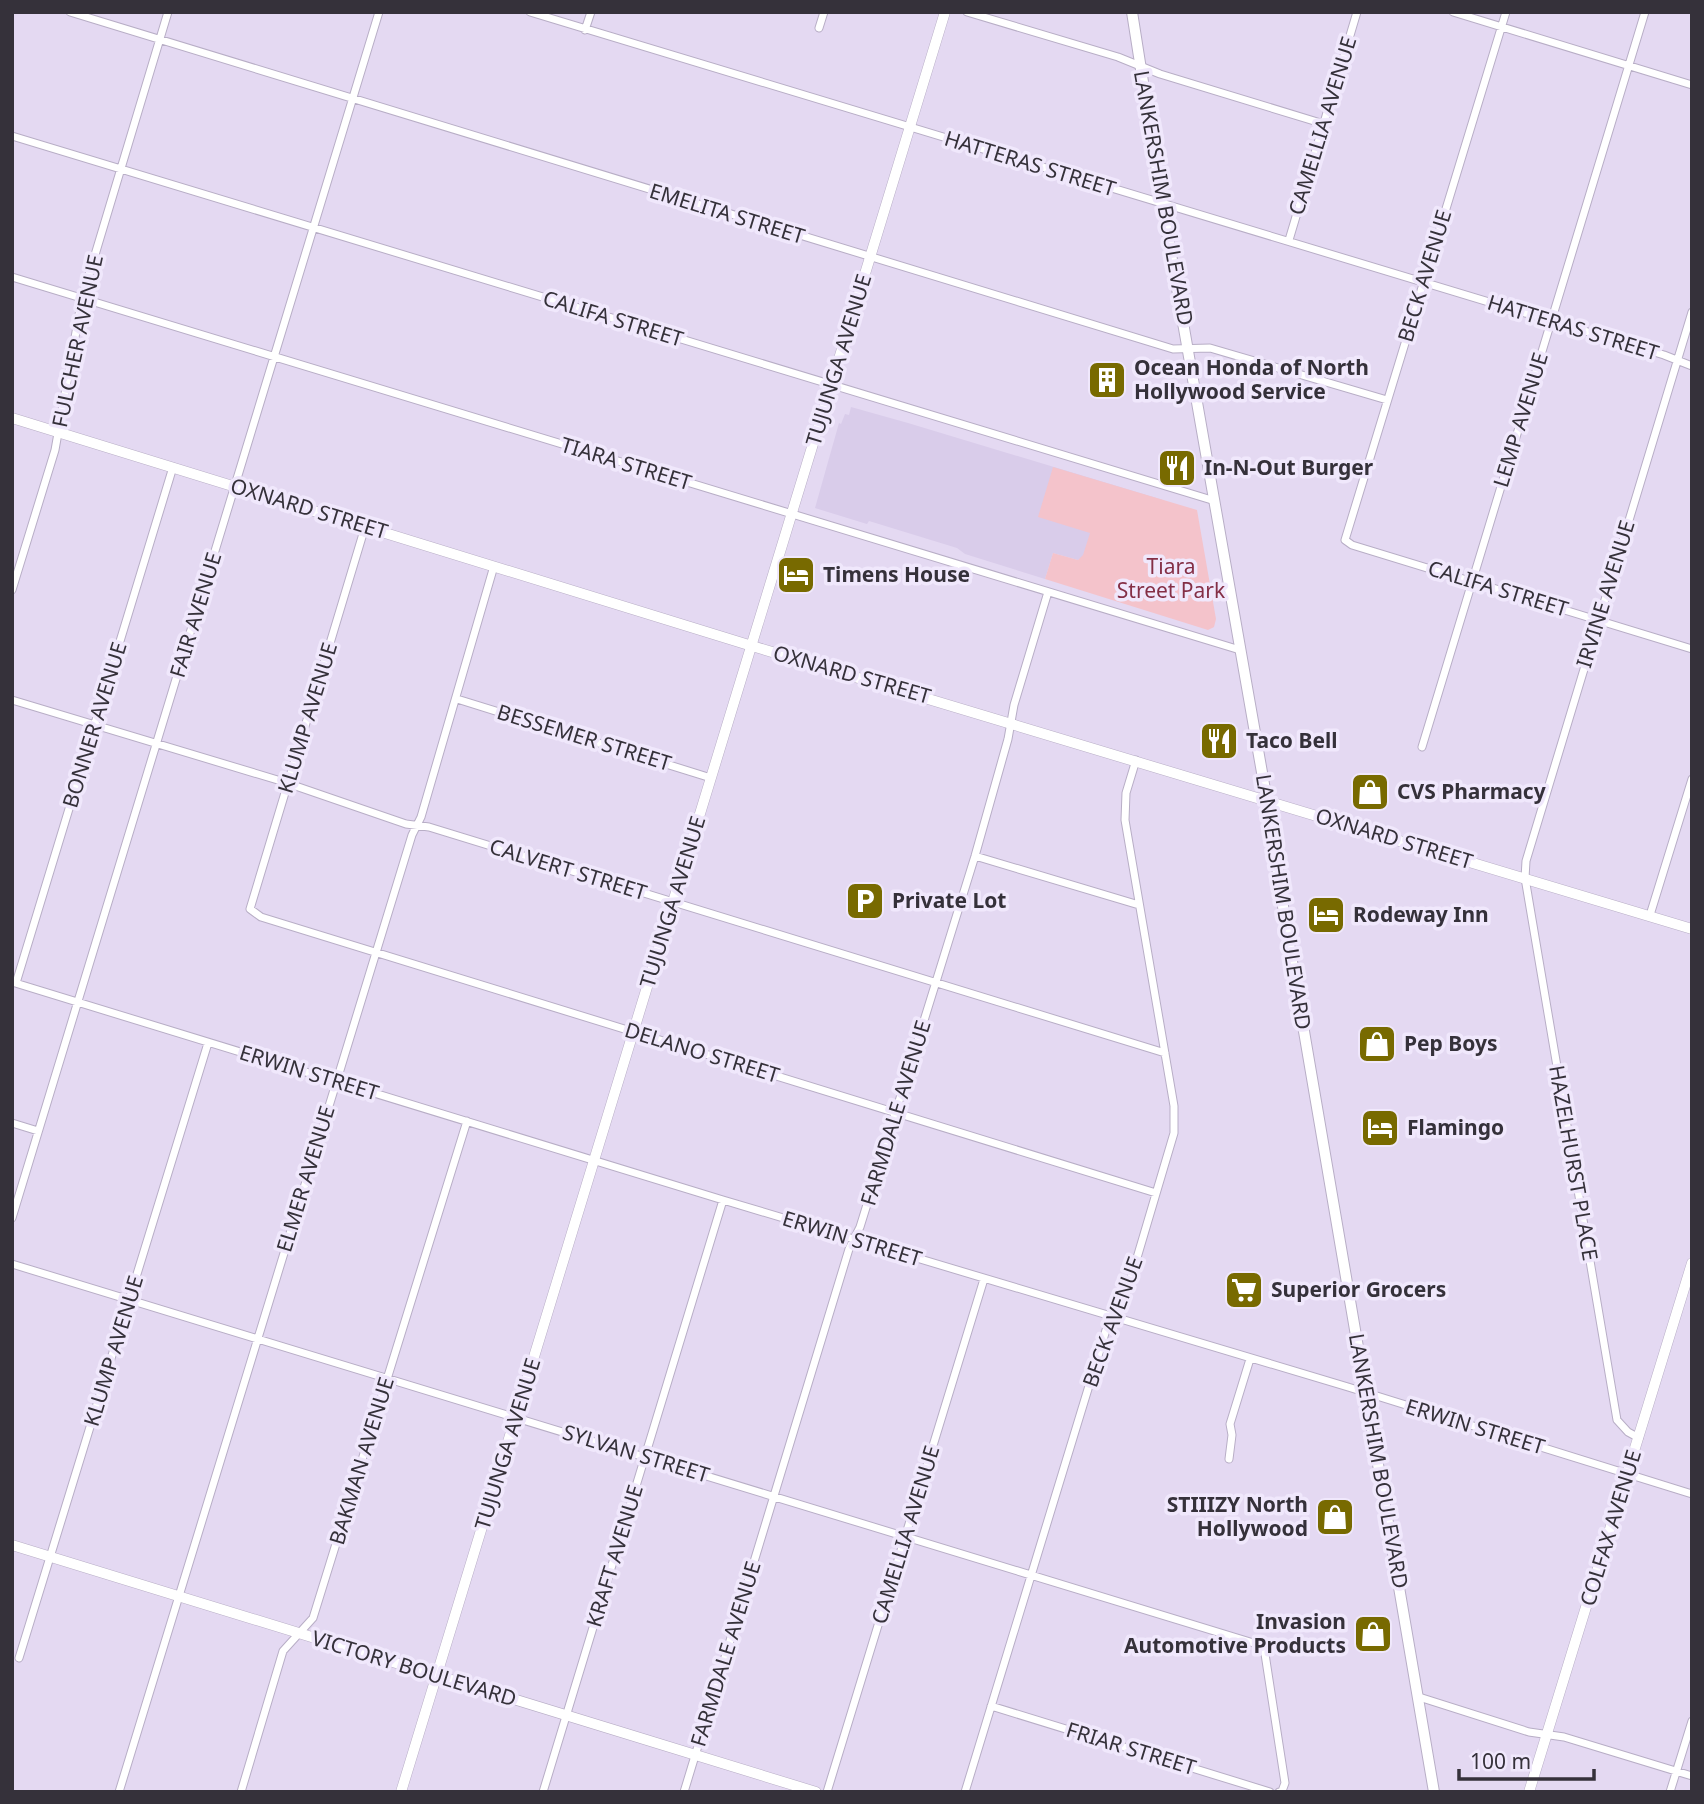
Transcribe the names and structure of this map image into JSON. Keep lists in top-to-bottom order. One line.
{"streets":{"main road":["LANKERSHIM BOULEVARD","TUJUNGA AVENUE","OXNARD STREET","COLFAX AVENUE","VICTORY BOULEVARD"],"street":["CAMELLIA AVENUE","HATTERAS STREET","EMELITA STREET","BECK AVENUE","CALIFA STREET","FULCHER AVENUE","LEMP AVENUE","TIARA STREET","IRVINE AVENUE","FAIR AVENUE","KLUMP AVENUE","BONNER AVENUE","BESSEMER STREET","CALVERT STREET","DELANO STREET","ERWIN STREET","FARMDALE AVENUE","HAZELHURST PLACE","ELMER AVENUE","SYLVAN STREET","BAKMAN AVENUE","KRAFT AVENUE","FRIAR STREET"]},"crossings":[["CAMELLIA AVENUE","HATTERAS STREET"],["CAMELLIA AVENUE","ERWIN STREET"],["CAMELLIA AVENUE","SYLVAN STREET"],["HATTERAS STREET","LANKERSHIM BOULEVARD"],["HATTERAS STREET","BECK AVENUE"],["HATTERAS STREET","TUJUNGA AVENUE"],["HATTERAS STREET","LEMP AVENUE"],["HATTERAS STREET","IRVINE AVENUE"],["LANKERSHIM BOULEVARD","EMELITA STREET"],["LANKERSHIM BOULEVARD","CALIFA STREET"],["LANKERSHIM BOULEVARD","TIARA STREET"],["LANKERSHIM BOULEVARD","OXNARD STREET"],["LANKERSHIM BOULEVARD","ERWIN STREET"],["EMELITA STREET","BECK AVENUE"],["EMELITA STREET","FULCHER AVENUE"],["EMELITA STREET","TUJUNGA AVENUE"],["EMELITA STREET","FAIR AVENUE"],["BECK AVENUE","CALIFA STREET"],["BECK AVENUE","OXNARD STREET"],["BECK AVENUE","CALVERT STREET"],["BECK AVENUE","DELANO STREET"],["BECK AVENUE","ERWIN STREET"],["BECK AVENUE","SYLVAN STREET"],["BECK AVENUE","FRIAR STREET"],["CALIFA STREET","FULCHER AVENUE"],["CALIFA STREET","TUJUNGA AVENUE"],["CALIFA STREET","LEMP AVENUE"],["CALIFA STREET","IRVINE AVENUE"],["CALIFA STREET","FAIR AVENUE"],["FULCHER AVENUE","TIARA STREET"],["FULCHER AVENUE","OXNARD STREET"],["TUJUNGA AVENUE","TIARA STREET"],["TUJUNGA AVENUE","OXNARD STREET"],["TUJUNGA AVENUE","BESSEMER STREET"],["TUJUNGA AVENUE","CALVERT STREET"],["TUJUNGA AVENUE","DELANO STREET"],["TUJUNGA AVENUE","ERWIN STREET"],["TUJUNGA AVENUE","SYLVAN STREET"],["TUJUNGA AVENUE","VICTORY BOULEVARD"],["TIARA STREET","FAIR AVENUE"],["TIARA STREET","FARMDALE AVENUE"],["OXNARD STREET","IRVINE AVENUE"],["OXNARD STREET","FAIR AVENUE"],["OXNARD STREET","KLUMP AVENUE"],["OXNARD STREET","BONNER AVENUE"],["OXNARD STREET","FARMDALE AVENUE"],["OXNARD STREET","HAZELHURST PLACE"],["OXNARD STREET","ELMER AVENUE"],["IRVINE AVENUE","HAZELHURST PLACE"],["FAIR AVENUE","CALVERT STREET"],["FAIR AVENUE","ERWIN STREET"],["KLUMP AVENUE","CALVERT STREET"],["KLUMP AVENUE","DELANO STREET"],["KLUMP AVENUE","ERWIN STREET"],["KLUMP AVENUE","SYLVAN STREET"],["KLUMP AVENUE","VICTORY BOULEVARD"],["BONNER AVENUE","CALVERT STREET"],["BONNER AVENUE","ERWIN STREET"],["BESSEMER STREET","ELMER AVENUE"],["CALVERT STREET","FARMDALE AVENUE"],["CALVERT STREET","ELMER AVENUE"],["DELANO STREET","FARMDALE AVENUE"],["DELANO STREET","ELMER AVENUE"],["ERWIN STREET","FARMDALE AVENUE"],["ERWIN STREET","ELMER AVENUE"],["ERWIN STREET","BAKMAN AVENUE"],["ERWIN STREET","COLFAX AVENUE"],["ERWIN STREET","KRAFT AVENUE"],["FARMDALE AVENUE","SYLVAN STREET"],["FARMDALE AVENUE","VICTORY BOULEVARD"],["HAZELHURST PLACE","COLFAX AVENUE"],["ELMER AVENUE","SYLVAN STREET"],["ELMER AVENUE","VICTORY BOULEVARD"],["SYLVAN STREET","BAKMAN AVENUE"],["SYLVAN STREET","KRAFT AVENUE"],["BAKMAN AVENUE","VICTORY BOULEVARD"],["KRAFT AVENUE","VICTORY BOULEVARD"]],"parks":["Tiara Street Park"],"places":{"building":["Ocean Honda of North Hollywood Service"],"restaurant":["In-N-Out Burger","Taco Bell"],"hotel":["Timens House","Rodeway Inn","Flamingo"],"shop":["CVS Pharmacy","Pep Boys","STIIIZY North Hollywood","Invasion Automotive Products"],"parking":["Private Lot"],"supermarket":["Superior Grocers"]},"scale_bar":"100 m"}
